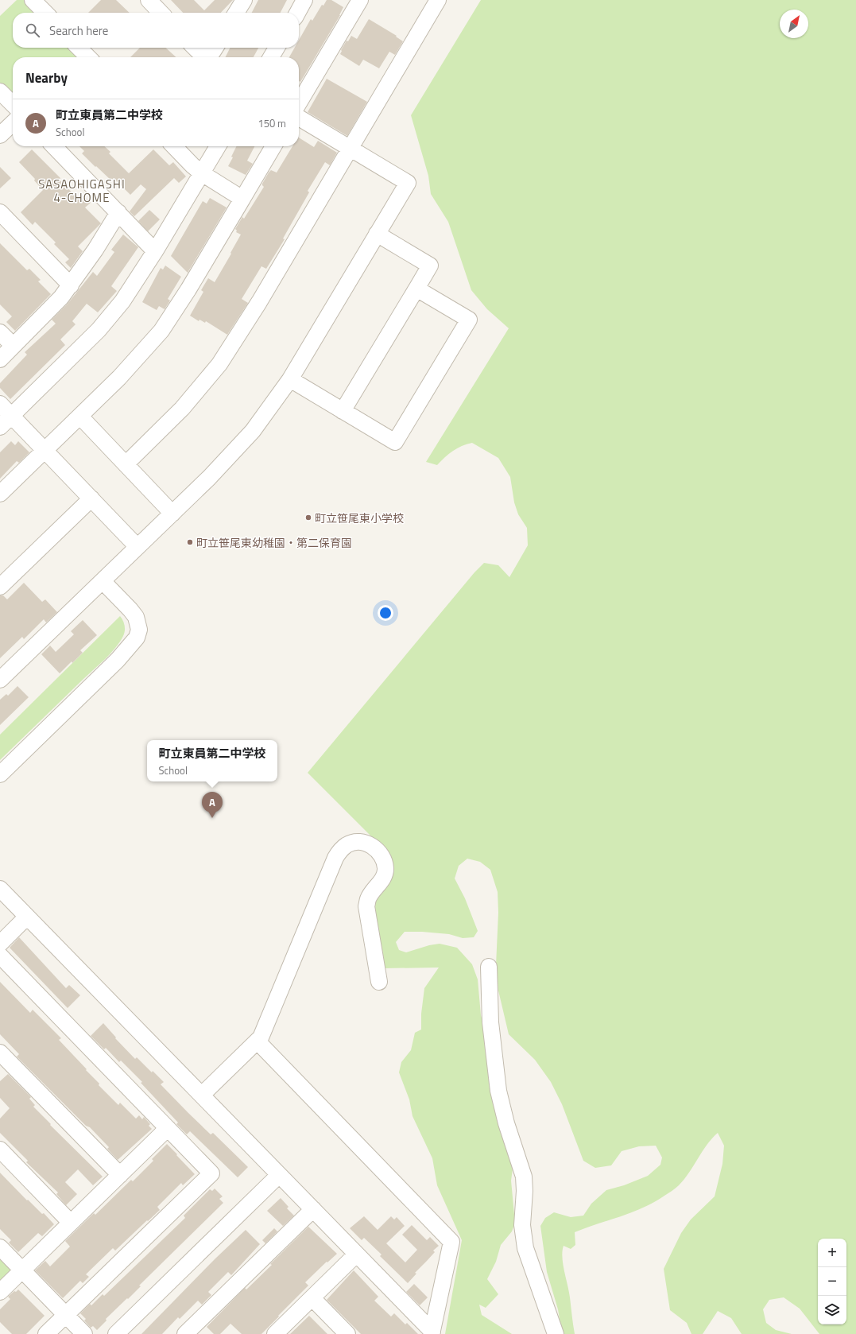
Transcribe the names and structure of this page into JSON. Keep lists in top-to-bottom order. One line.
{"districts":["SASAOHIGASHI 4-CHOME"],"places":["町立笹尾東小学校","町立笹尾東幼稚園・第二保育園"],"north":"top right","page":{"search":"Search here","heading":"Nearby","list":[{"mark":"A","name":"町立東員第二中学校","note":"School","value":"150 m"}],"popup":["町立東員第二中学校","School"],"pins":"A","map_buttons":["+","−"]}}
